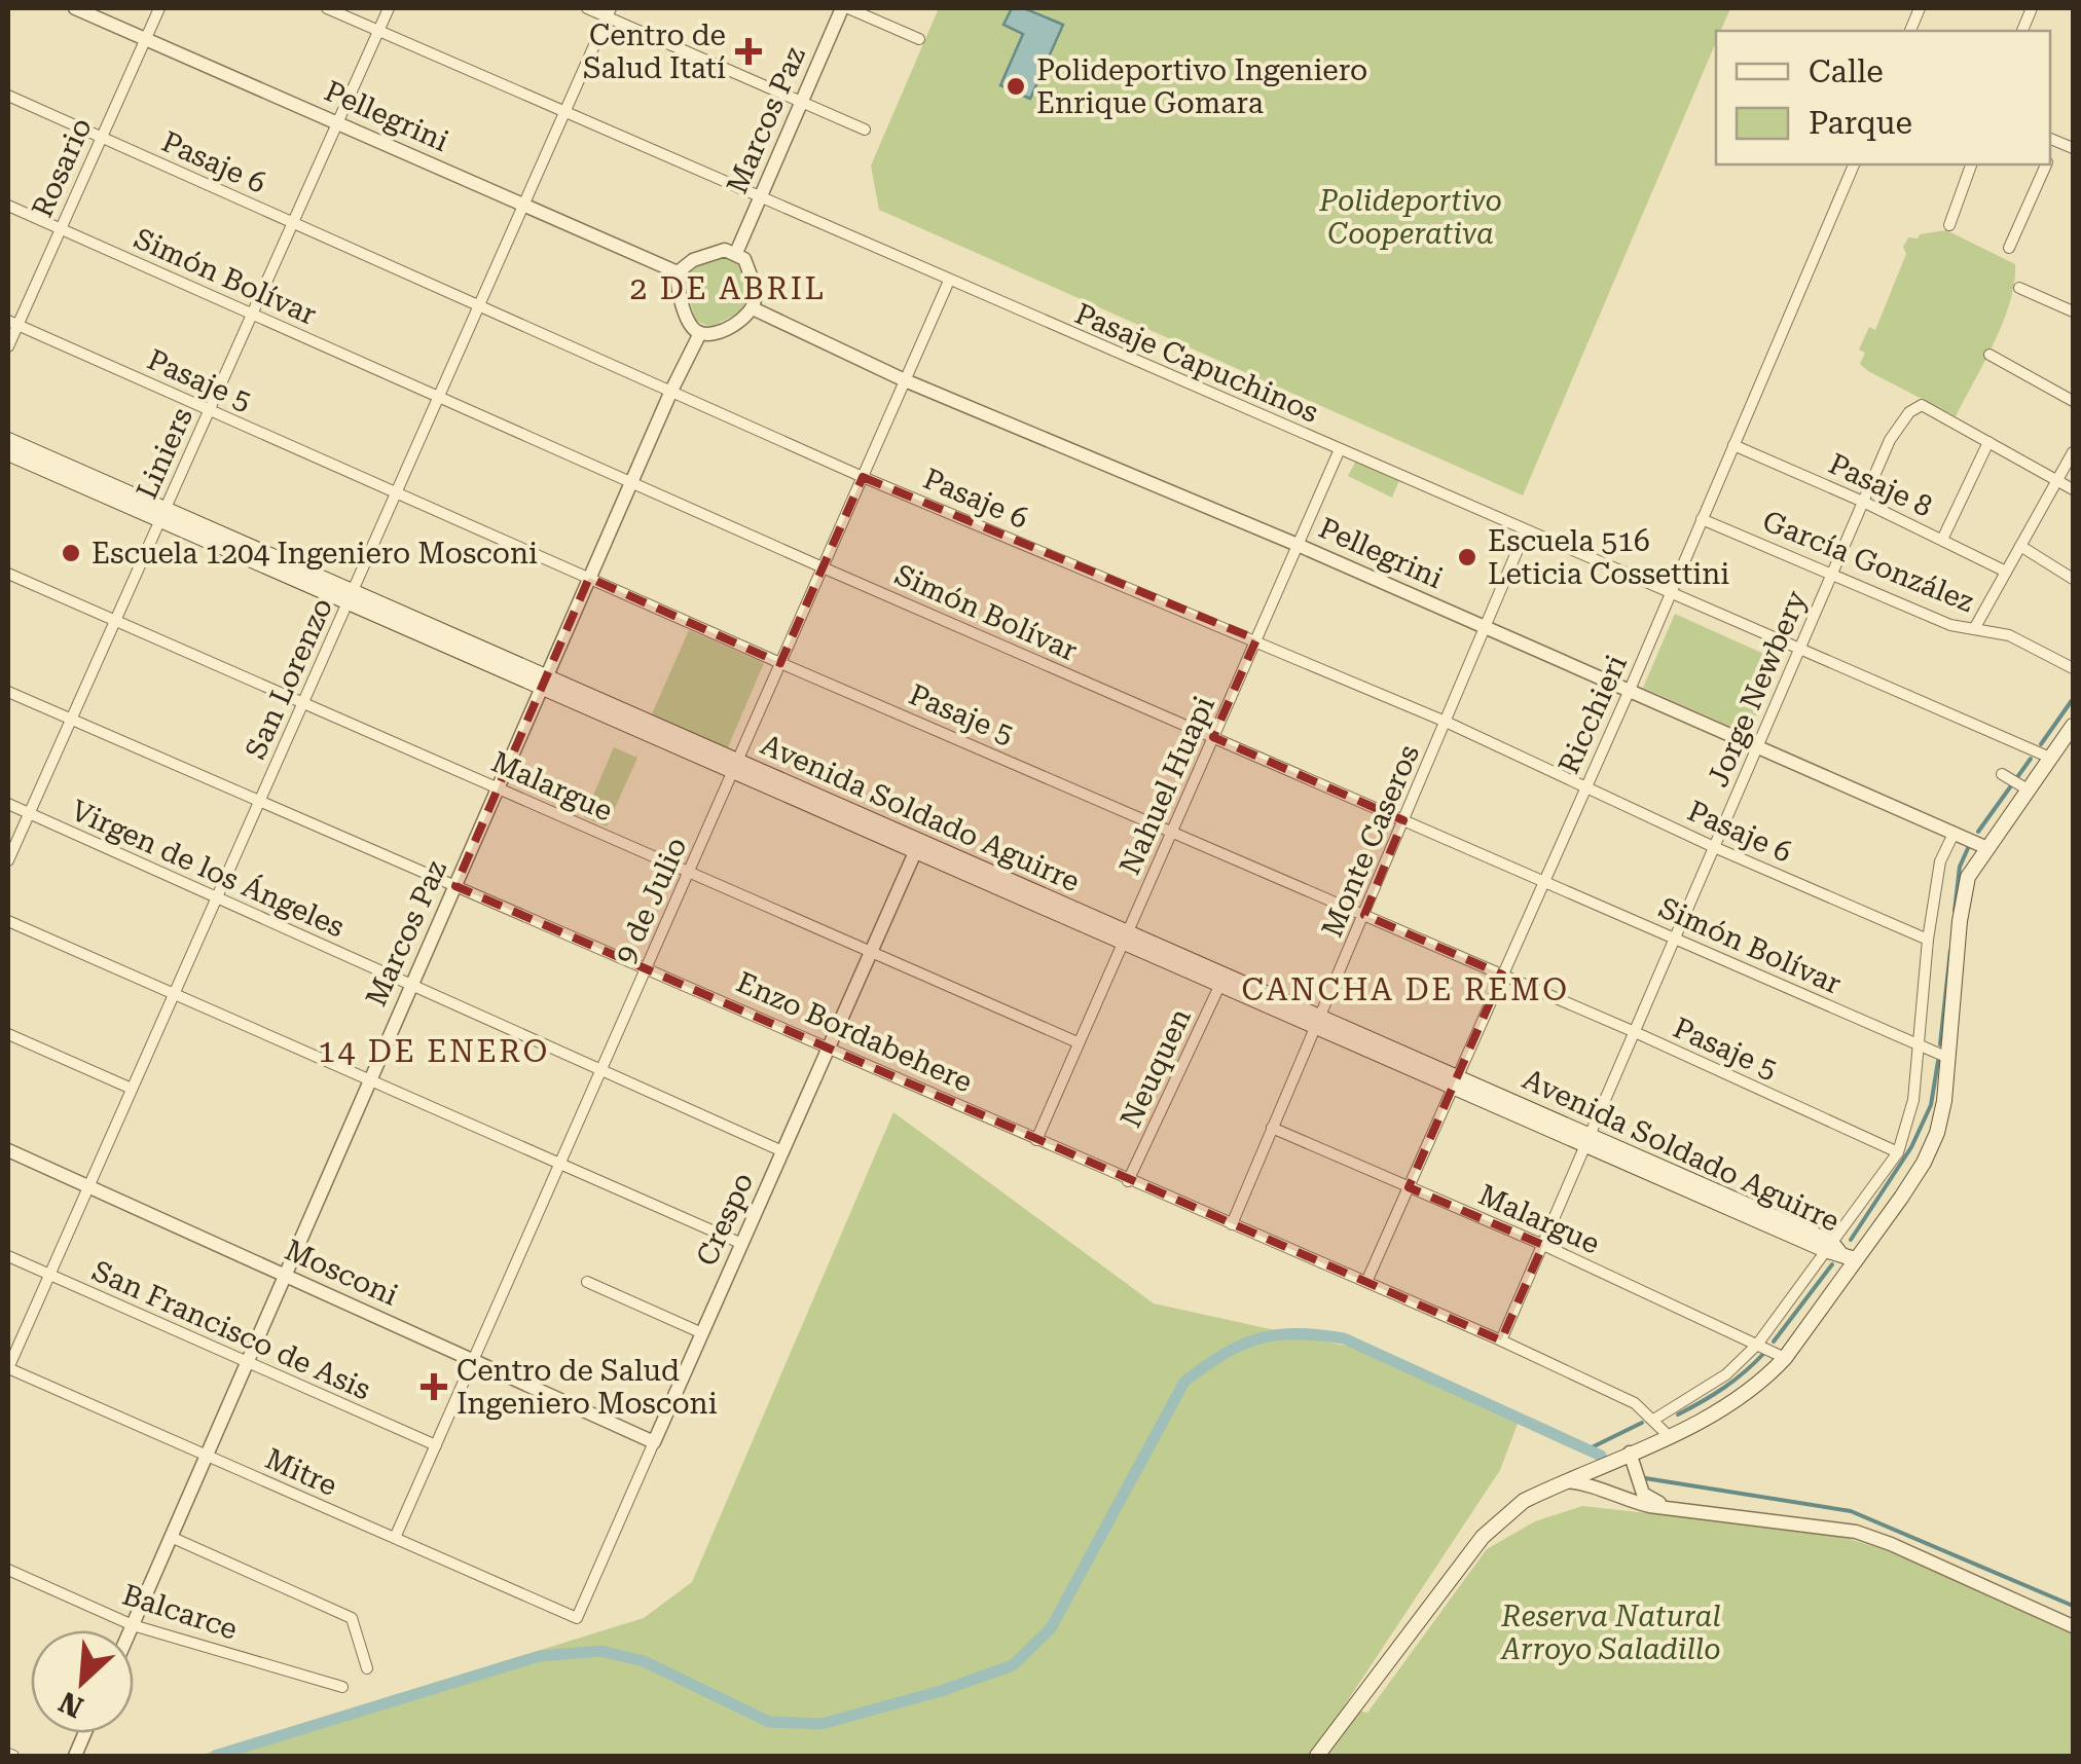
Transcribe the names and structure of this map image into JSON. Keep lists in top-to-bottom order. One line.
{"streets":{"main road":["Avenida Soldado Aguirre"],"street":["Pellegrini","Marcos Paz","Pasaje 6","Rosario","Simón Bolívar","Pasaje Capuchinos","Pasaje 5","Liniers","Pasaje 8","García González","San Lorenzo","Jorge Newbery","Ricchieri","Nahuel Huapi","Malargue","Monte Caseros","Virgen de los Ángeles","9 de Julio","Enzo Bordabehere","Neuquen","Crespo","Mosconi","San Francisco de Asis","Mitre","Balcarce"]},"crossings":[["Pellegrini","Marcos Paz"],["Pellegrini","Rosario"],["Pellegrini","Liniers"],["Pellegrini","San Lorenzo"],["Pellegrini","Jorge Newbery"],["Pellegrini","Ricchieri"],["Pellegrini","Nahuel Huapi"],["Pellegrini","Monte Caseros"],["Pellegrini","9 de Julio"],["Marcos Paz","Pasaje 6"],["Marcos Paz","Simón Bolívar"],["Marcos Paz","Pasaje Capuchinos"],["Marcos Paz","Pasaje 5"],["Marcos Paz","Malargue"],["Marcos Paz","Avenida Soldado Aguirre"],["Marcos Paz","Virgen de los Ángeles"],["Marcos Paz","Enzo Bordabehere"],["Marcos Paz","Mosconi"],["Marcos Paz","San Francisco de Asis"],["Marcos Paz","Mitre"],["Marcos Paz","Balcarce"],["Pasaje 6","Rosario"],["Pasaje 6","Liniers"],["Pasaje 6","San Lorenzo"],["Pasaje 6","Jorge Newbery"],["Pasaje 6","Ricchieri"],["Pasaje 6","Nahuel Huapi"],["Pasaje 6","Monte Caseros"],["Pasaje 6","9 de Julio"],["Rosario","Simón Bolívar"],["Rosario","Pasaje 5"],["Simón Bolívar","Liniers"],["Simón Bolívar","San Lorenzo"],["Simón Bolívar","Jorge Newbery"],["Simón Bolívar","Ricchieri"],["Simón Bolívar","Nahuel Huapi"],["Simón Bolívar","Monte Caseros"],["Simón Bolívar","9 de Julio"],["Pasaje Capuchinos","Liniers"],["Pasaje Capuchinos","San Lorenzo"],["Pasaje Capuchinos","Jorge Newbery"],["Pasaje Capuchinos","Ricchieri"],["Pasaje Capuchinos","Nahuel Huapi"],["Pasaje Capuchinos","Monte Caseros"],["Pasaje Capuchinos","9 de Julio"],["Pasaje 5","Liniers"],["Pasaje 5","San Lorenzo"],["Pasaje 5","Jorge Newbery"],["Pasaje 5","Ricchieri"],["Pasaje 5","Nahuel Huapi"],["Pasaje 5","Monte Caseros"],["Pasaje 5","9 de Julio"],["Liniers","Malargue"],["Liniers","Avenida Soldado Aguirre"],["Liniers","Virgen de los Ángeles"],["Liniers","Enzo Bordabehere"],["Pasaje 8","Jorge Newbery"],["Pasaje 8","Ricchieri"],["García González","Jorge Newbery"],["García González","Ricchieri"],["San Lorenzo","Malargue"],["San Lorenzo","Avenida Soldado Aguirre"],["San Lorenzo","Virgen de los Ángeles"],["San Lorenzo","Enzo Bordabehere"],["San Lorenzo","Mosconi"],["San Lorenzo","San Francisco de Asis"],["San Lorenzo","Mitre"],["Jorge Newbery","Malargue"],["Jorge Newbery","Avenida Soldado Aguirre"],["Jorge Newbery","Enzo Bordabehere"],["Ricchieri","Malargue"],["Ricchieri","Avenida Soldado Aguirre"],["Ricchieri","Enzo Bordabehere"],["Nahuel Huapi","Malargue"],["Nahuel Huapi","Avenida Soldado Aguirre"],["Nahuel Huapi","Enzo Bordabehere"],["Malargue","Monte Caseros"],["Malargue","9 de Julio"],["Malargue","Crespo"],["Avenida Soldado Aguirre","Monte Caseros"],["Avenida Soldado Aguirre","9 de Julio"],["Avenida Soldado Aguirre","Neuquen"],["Avenida Soldado Aguirre","Crespo"],["Monte Caseros","Enzo Bordabehere"],["Virgen de los Ángeles","9 de Julio"],["Virgen de los Ángeles","Crespo"],["9 de Julio","Enzo Bordabehere"],["9 de Julio","Mosconi"],["9 de Julio","San Francisco de Asis"],["9 de Julio","Mitre"],["Enzo Bordabehere","Neuquen"],["Enzo Bordabehere","Crespo"],["Crespo","Mosconi"],["Crespo","Mitre"]],"districts":["2 DE ABRIL","CANCHA DE REMO","14 DE ENERO"],"parks":["Polideportivo Cooperativa","Reserva Natural Arroyo Saladillo"],"places":{"health":["Centro de Salud Itatí","Centro de Salud Ingeniero Mosconi"],"other":["Polideportivo Ingeniero Enrique Gomara","Escuela 1204 Ingeniero Mosconi","Escuela 516 Leticia Cossettini"]},"legend":["Calle","Parque"],"north":"bottom left"}
